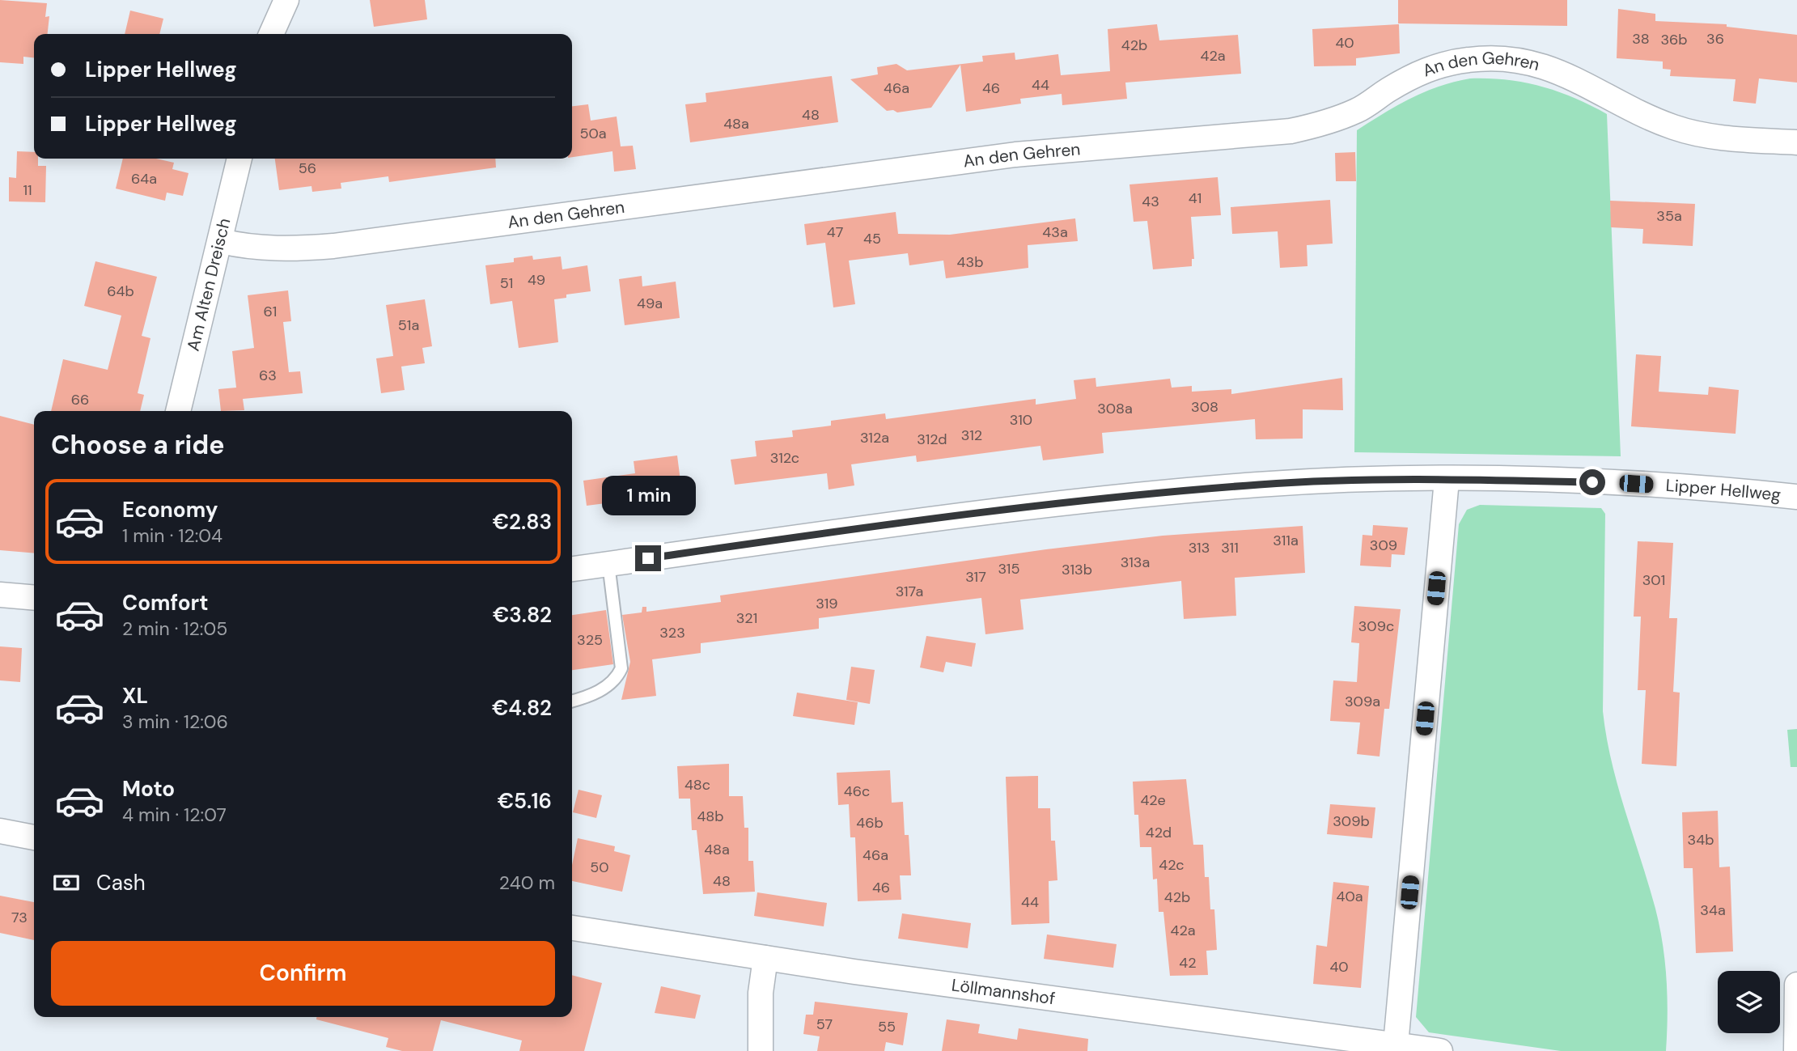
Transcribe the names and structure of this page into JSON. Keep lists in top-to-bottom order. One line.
{"streets":{"street":["An den Gehren","Am Alten Dreisch","Lipper Hellweg","Löllmannshof"]},"crossings":[["An den Gehren","Am Alten Dreisch"]],"house_numbers":["38","36","36b","40","42b","42a","44","46a","46","48","48a","50a","56","64a","11","41","43","35a","47","43a","45","43b","49","51","64b","49a","61","51a","63","66","308","308a","310","312","312a","312d","312c","311a","309","313","311","313a","315","313b","317","301","317a","319","321","309c","323","325","309a","48c","46c","42e","48b","309b","46b","42d","34b","48a","46a","42c","50","48","46","40a","42b","44","34a","73","42a","42","40","57","55"],"page":{"banner":["Lipper Hellweg","Lipper Hellweg"],"heading":"Choose a ride","bubble":"1 min","list":[{"name":"Economy","note":"1 min · 12:04","value":"€2.83"},{"name":"Comfort","note":"2 min · 12:05","value":"€3.82"},{"name":"XL","note":"3 min · 12:06","value":"€4.82"},{"name":"Moto","note":"4 min · 12:07","value":"€5.16"}],"pay":["Cash","240 m"],"buttons":"Confirm"}}
